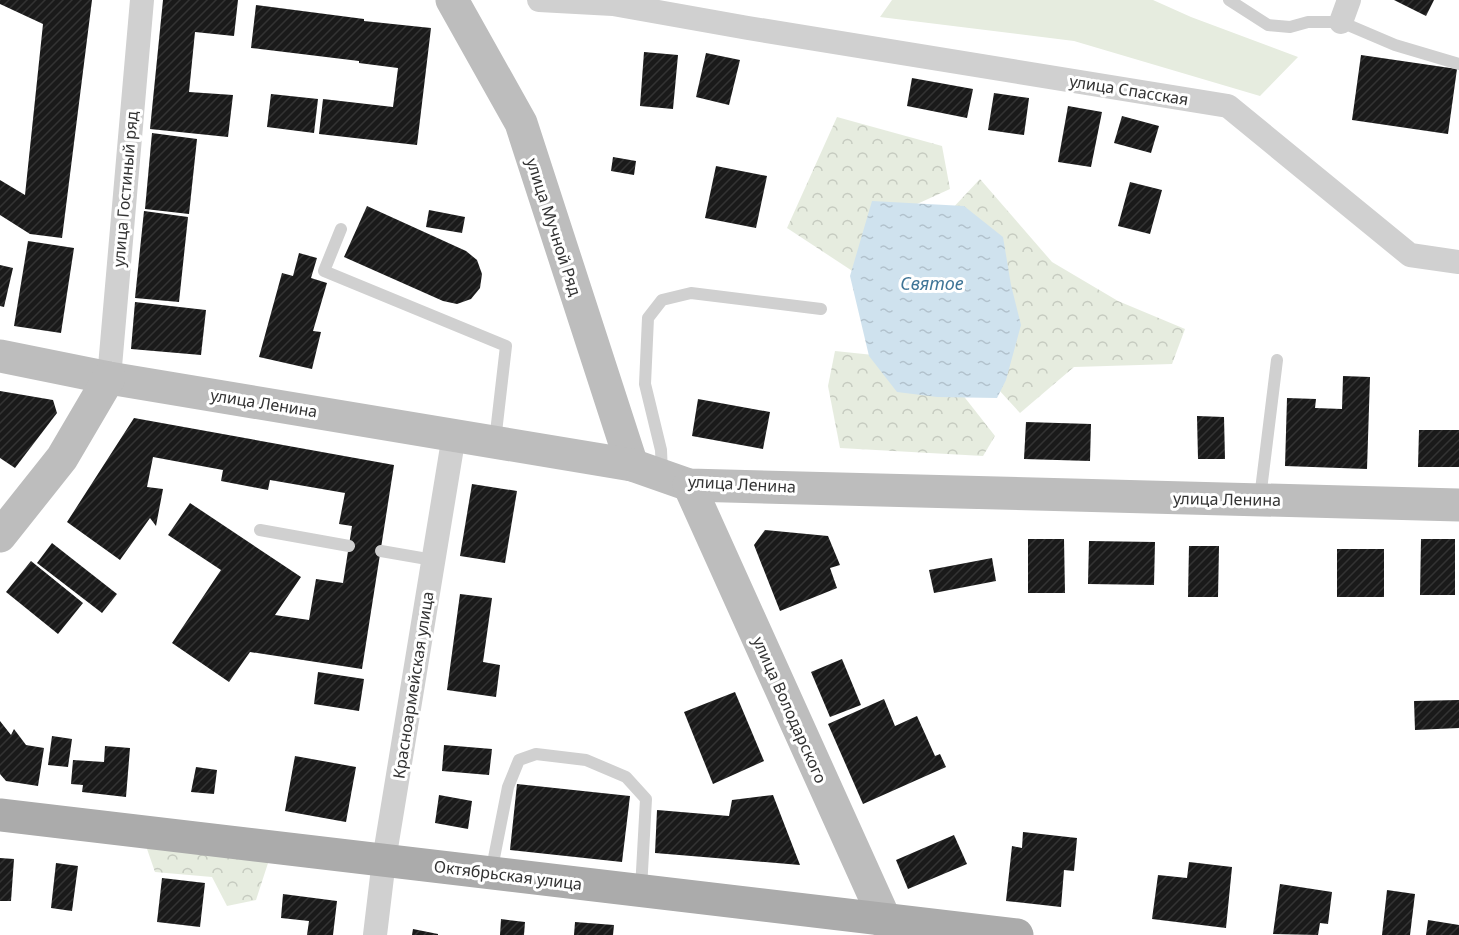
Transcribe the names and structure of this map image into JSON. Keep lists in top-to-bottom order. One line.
{"streets":{"main road":["Октябрьская улица"],"street":["улица Спасская","улица Гостиный ряд","улица Мучной Ряд","улица Ленина","Красноармейская улица","улица Володарского"]},"crossings":[["улица Гостиный ряд","улица Ленина"],["улица Мучной Ряд","улица Ленина"],["улица Мучной Ряд","улица Володарского"],["улица Ленина","Красноармейская улица"],["улица Ленина","улица Володарского"],["Красноармейская улица","Октябрьская улица"],["улица Володарского","Октябрьская улица"]],"water":["Святое"]}
